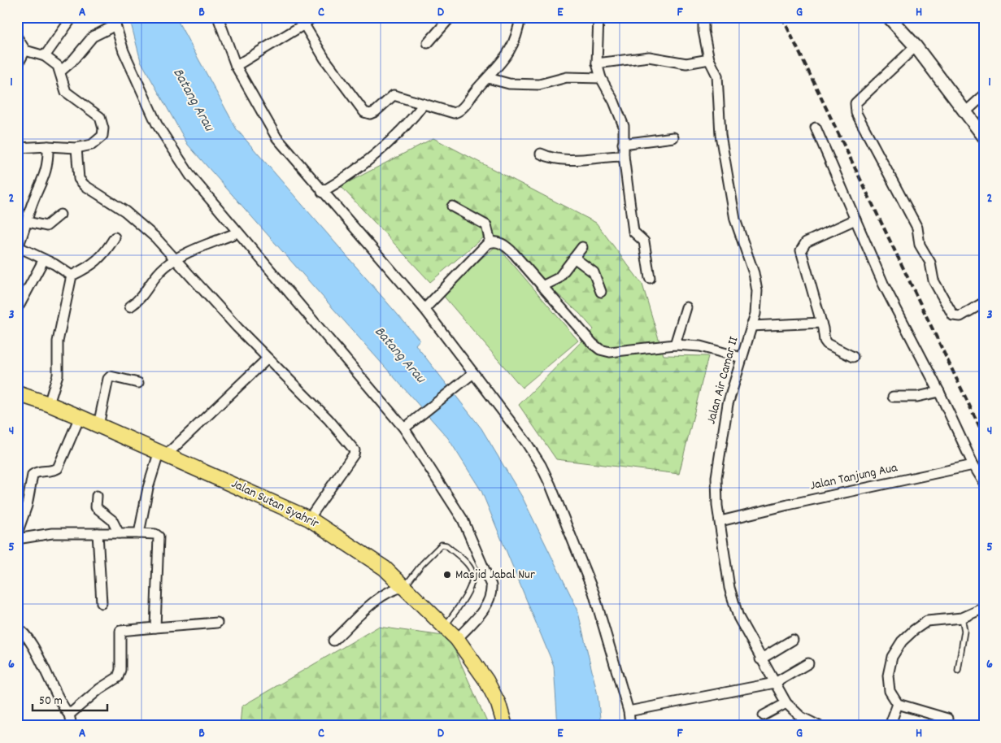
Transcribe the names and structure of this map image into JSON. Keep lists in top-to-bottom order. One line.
{"streets":{"main road":["Jalan Sutan Syahrir"],"street":["Jalan Air Camar II","Jalan Tanjung Aua"]},"crossings":[["Jalan Air Camar II","Jalan Tanjung Aua"]],"water":["Batang Arau"],"places":["Masjid Jabal Nur"],"scale_bar":"50 m","grid":{"columns":["A","B","C","D","E","F","G","H"],"rows":["1","2","3","4","5","6"]}}
